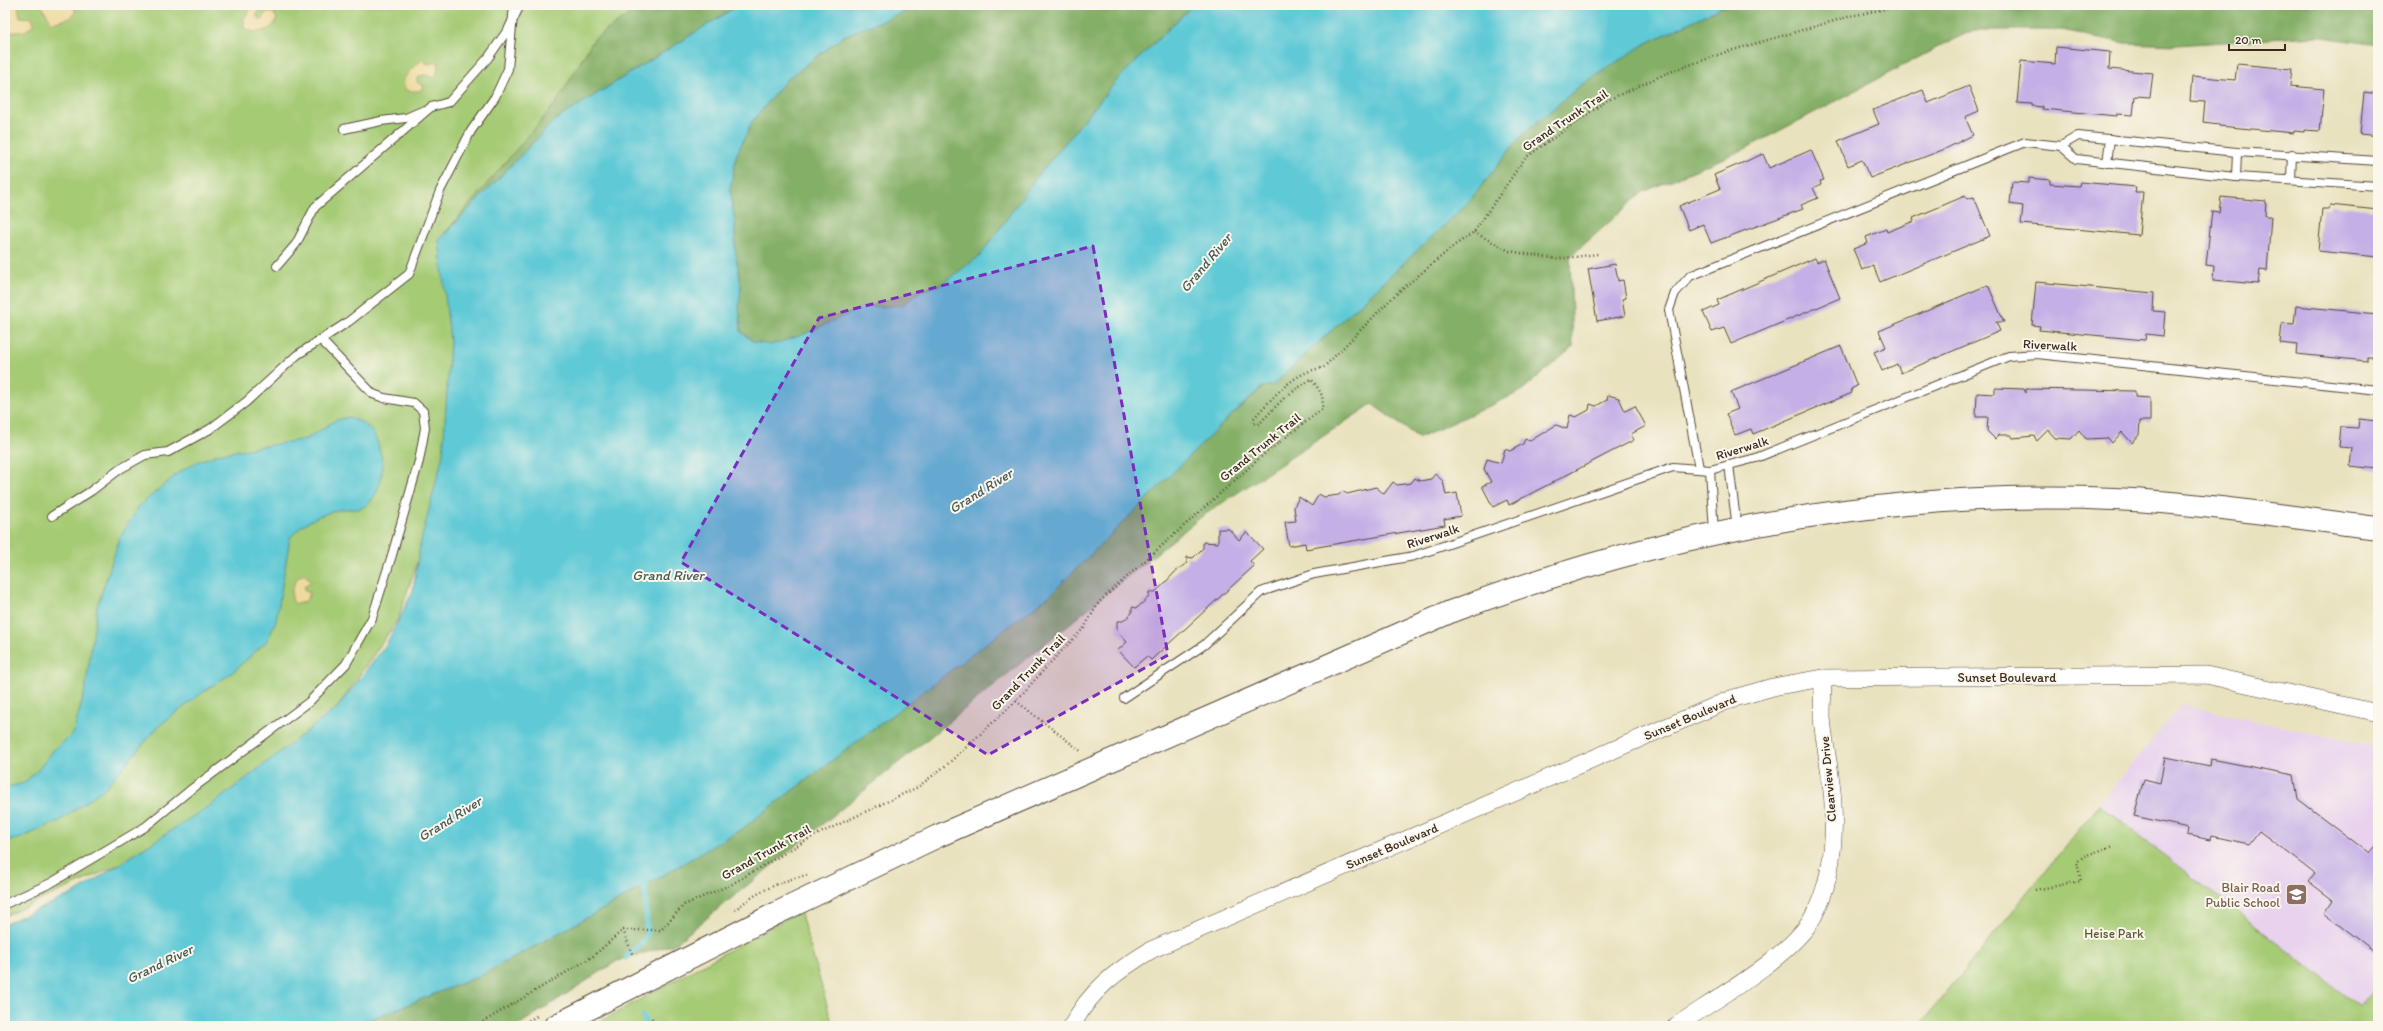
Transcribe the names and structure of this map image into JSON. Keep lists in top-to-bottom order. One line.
{"streets":{"street":["Sunset Boulevard","Clearview Drive"],"lane":["Riverwalk"],"path":["Grand Trunk Trail"]},"crossings":[["Sunset Boulevard","Clearview Drive"]],"water":["Grand River"],"parks":["Heise Park"],"places":{"school or university":["Blair Road Public School"]},"scale_bar":"20 m"}
